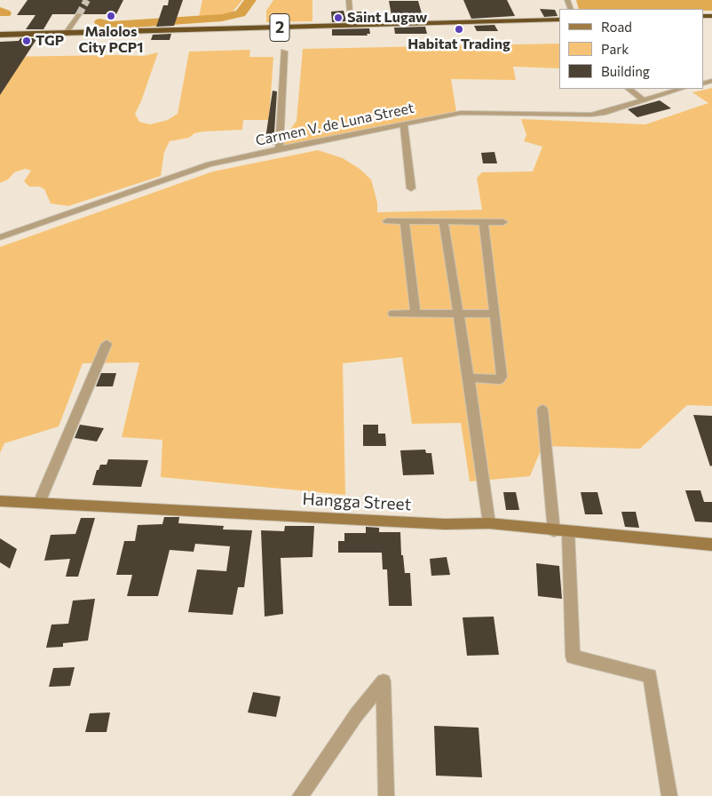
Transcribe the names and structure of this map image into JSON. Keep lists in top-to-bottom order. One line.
{"streets":{"highway":["2"],"street":["Carmen V. de Luna Street","Hangga Street"]},"places":["Malolos City PCP1","Saint Lugaw","Habitat Trading","TGP"],"legend":["Road","Park","Building"]}
